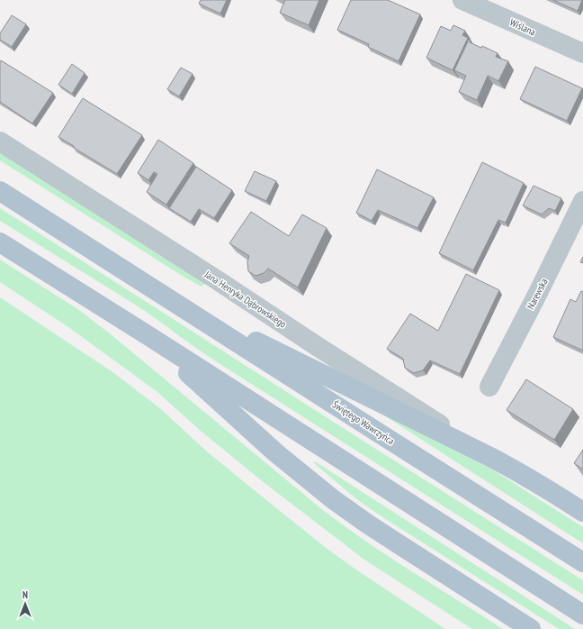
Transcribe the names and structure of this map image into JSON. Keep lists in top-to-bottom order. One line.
{"streets":{"main road":["Świętego Wawrzyńca"],"street":["Wiślana","Narewska","Jana Henryka Dąbrowskiego"]},"north":"top"}
